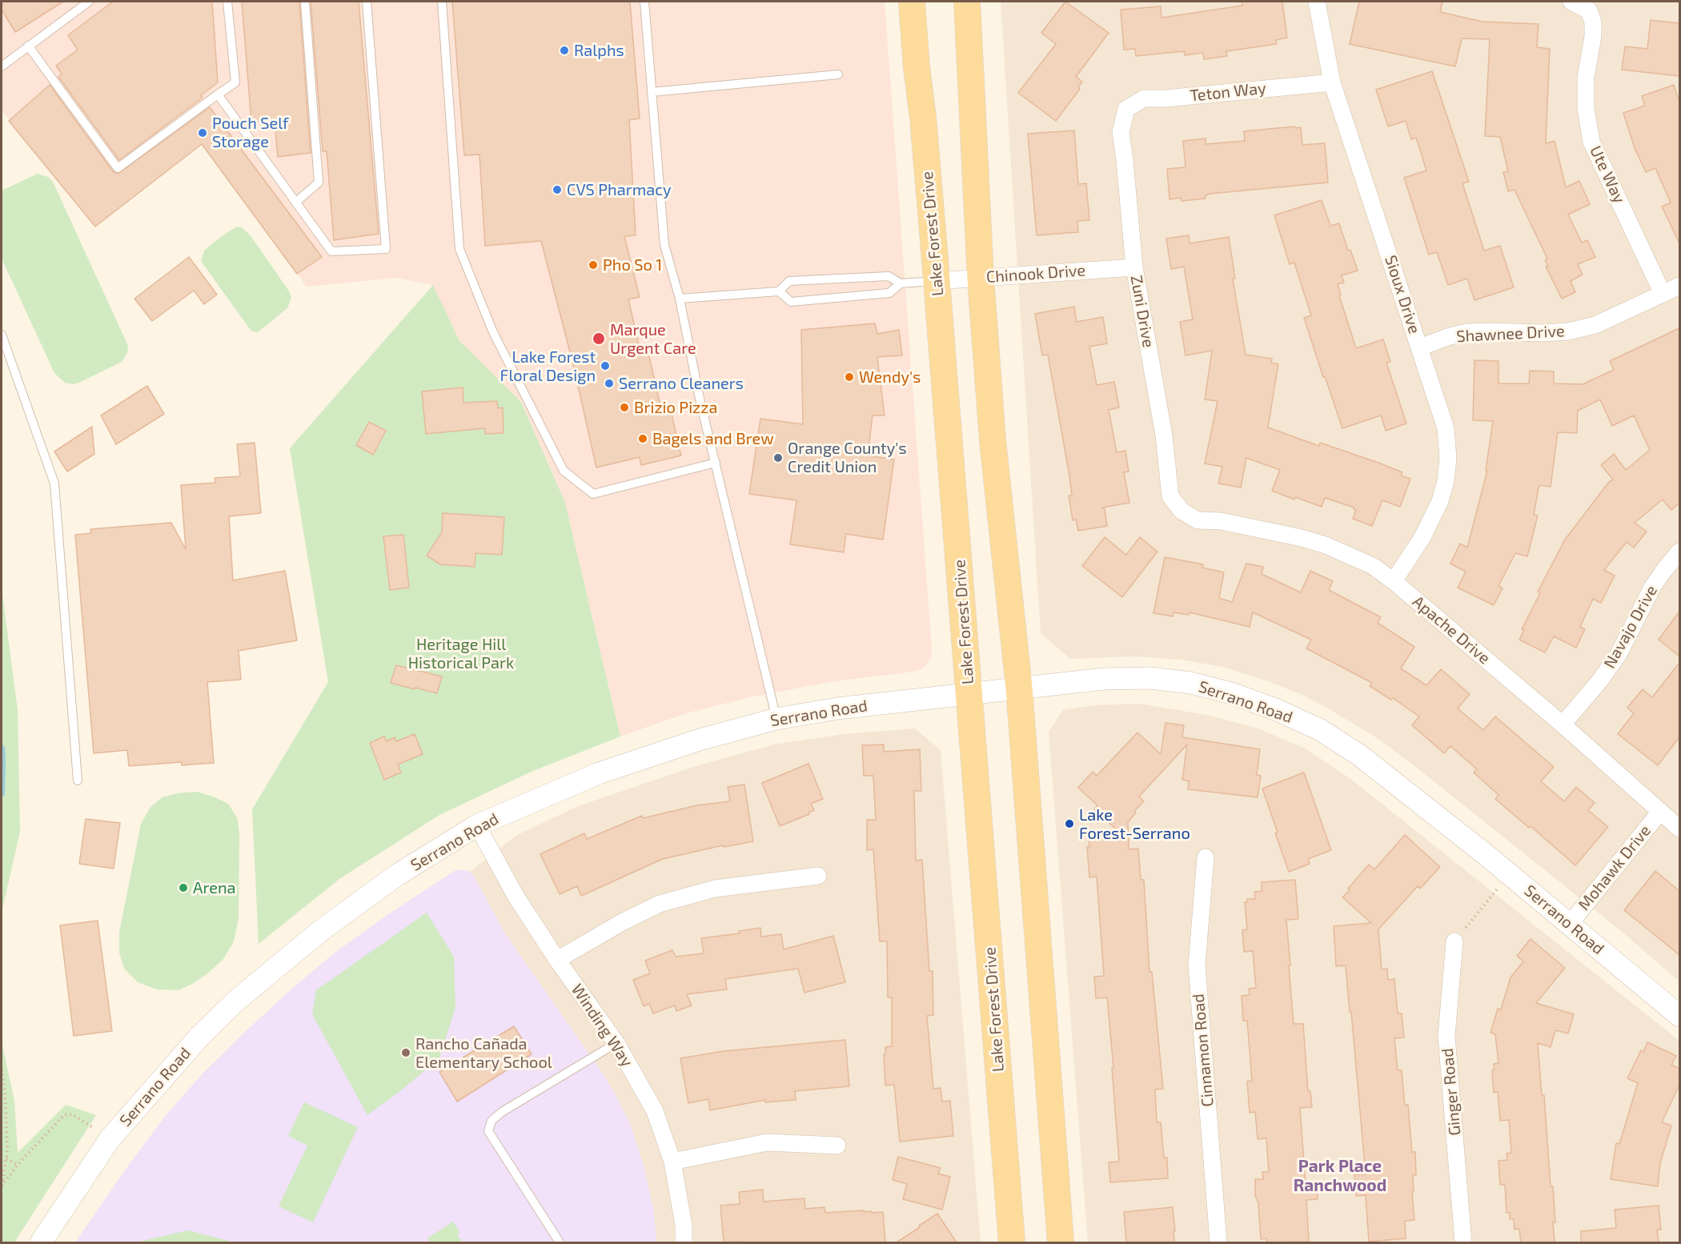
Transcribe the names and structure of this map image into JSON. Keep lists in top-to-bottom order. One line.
{"streets":{"main road":["Lake Forest Drive"],"street":["Teton Way","Ute Way","Chinook Drive","Sioux Drive","Zuni Drive","Shawnee Drive","Navajo Drive","Apache Drive","Serrano Road","Mohawk Drive","Winding Way","Cinnamon Road","Ginger Road"]},"crossings":[["Teton Way","Sioux Drive"],["Teton Way","Zuni Drive"],["Ute Way","Shawnee Drive"],["Lake Forest Drive","Chinook Drive"],["Lake Forest Drive","Serrano Road"],["Chinook Drive","Zuni Drive"],["Sioux Drive","Shawnee Drive"],["Sioux Drive","Apache Drive"],["Zuni Drive","Apache Drive"],["Navajo Drive","Apache Drive"],["Apache Drive","Mohawk Drive"],["Serrano Road","Mohawk Drive"],["Serrano Road","Winding Way"]],"districts":["Park Place Ranchwood"],"parks":["Heritage Hill Historical Park"],"places":["Ralphs","Pouch Self Storage","CVS Pharmacy","Pho So 1","Marque Urgent Care","Lake Forest Floral Design","Wendy's","Serrano Cleaners","Brizio Pizza","Bagels and Brew","Orange County's Credit Union","Lake Forest-Serrano","Arena","Rancho Cañada Elementary School"]}
